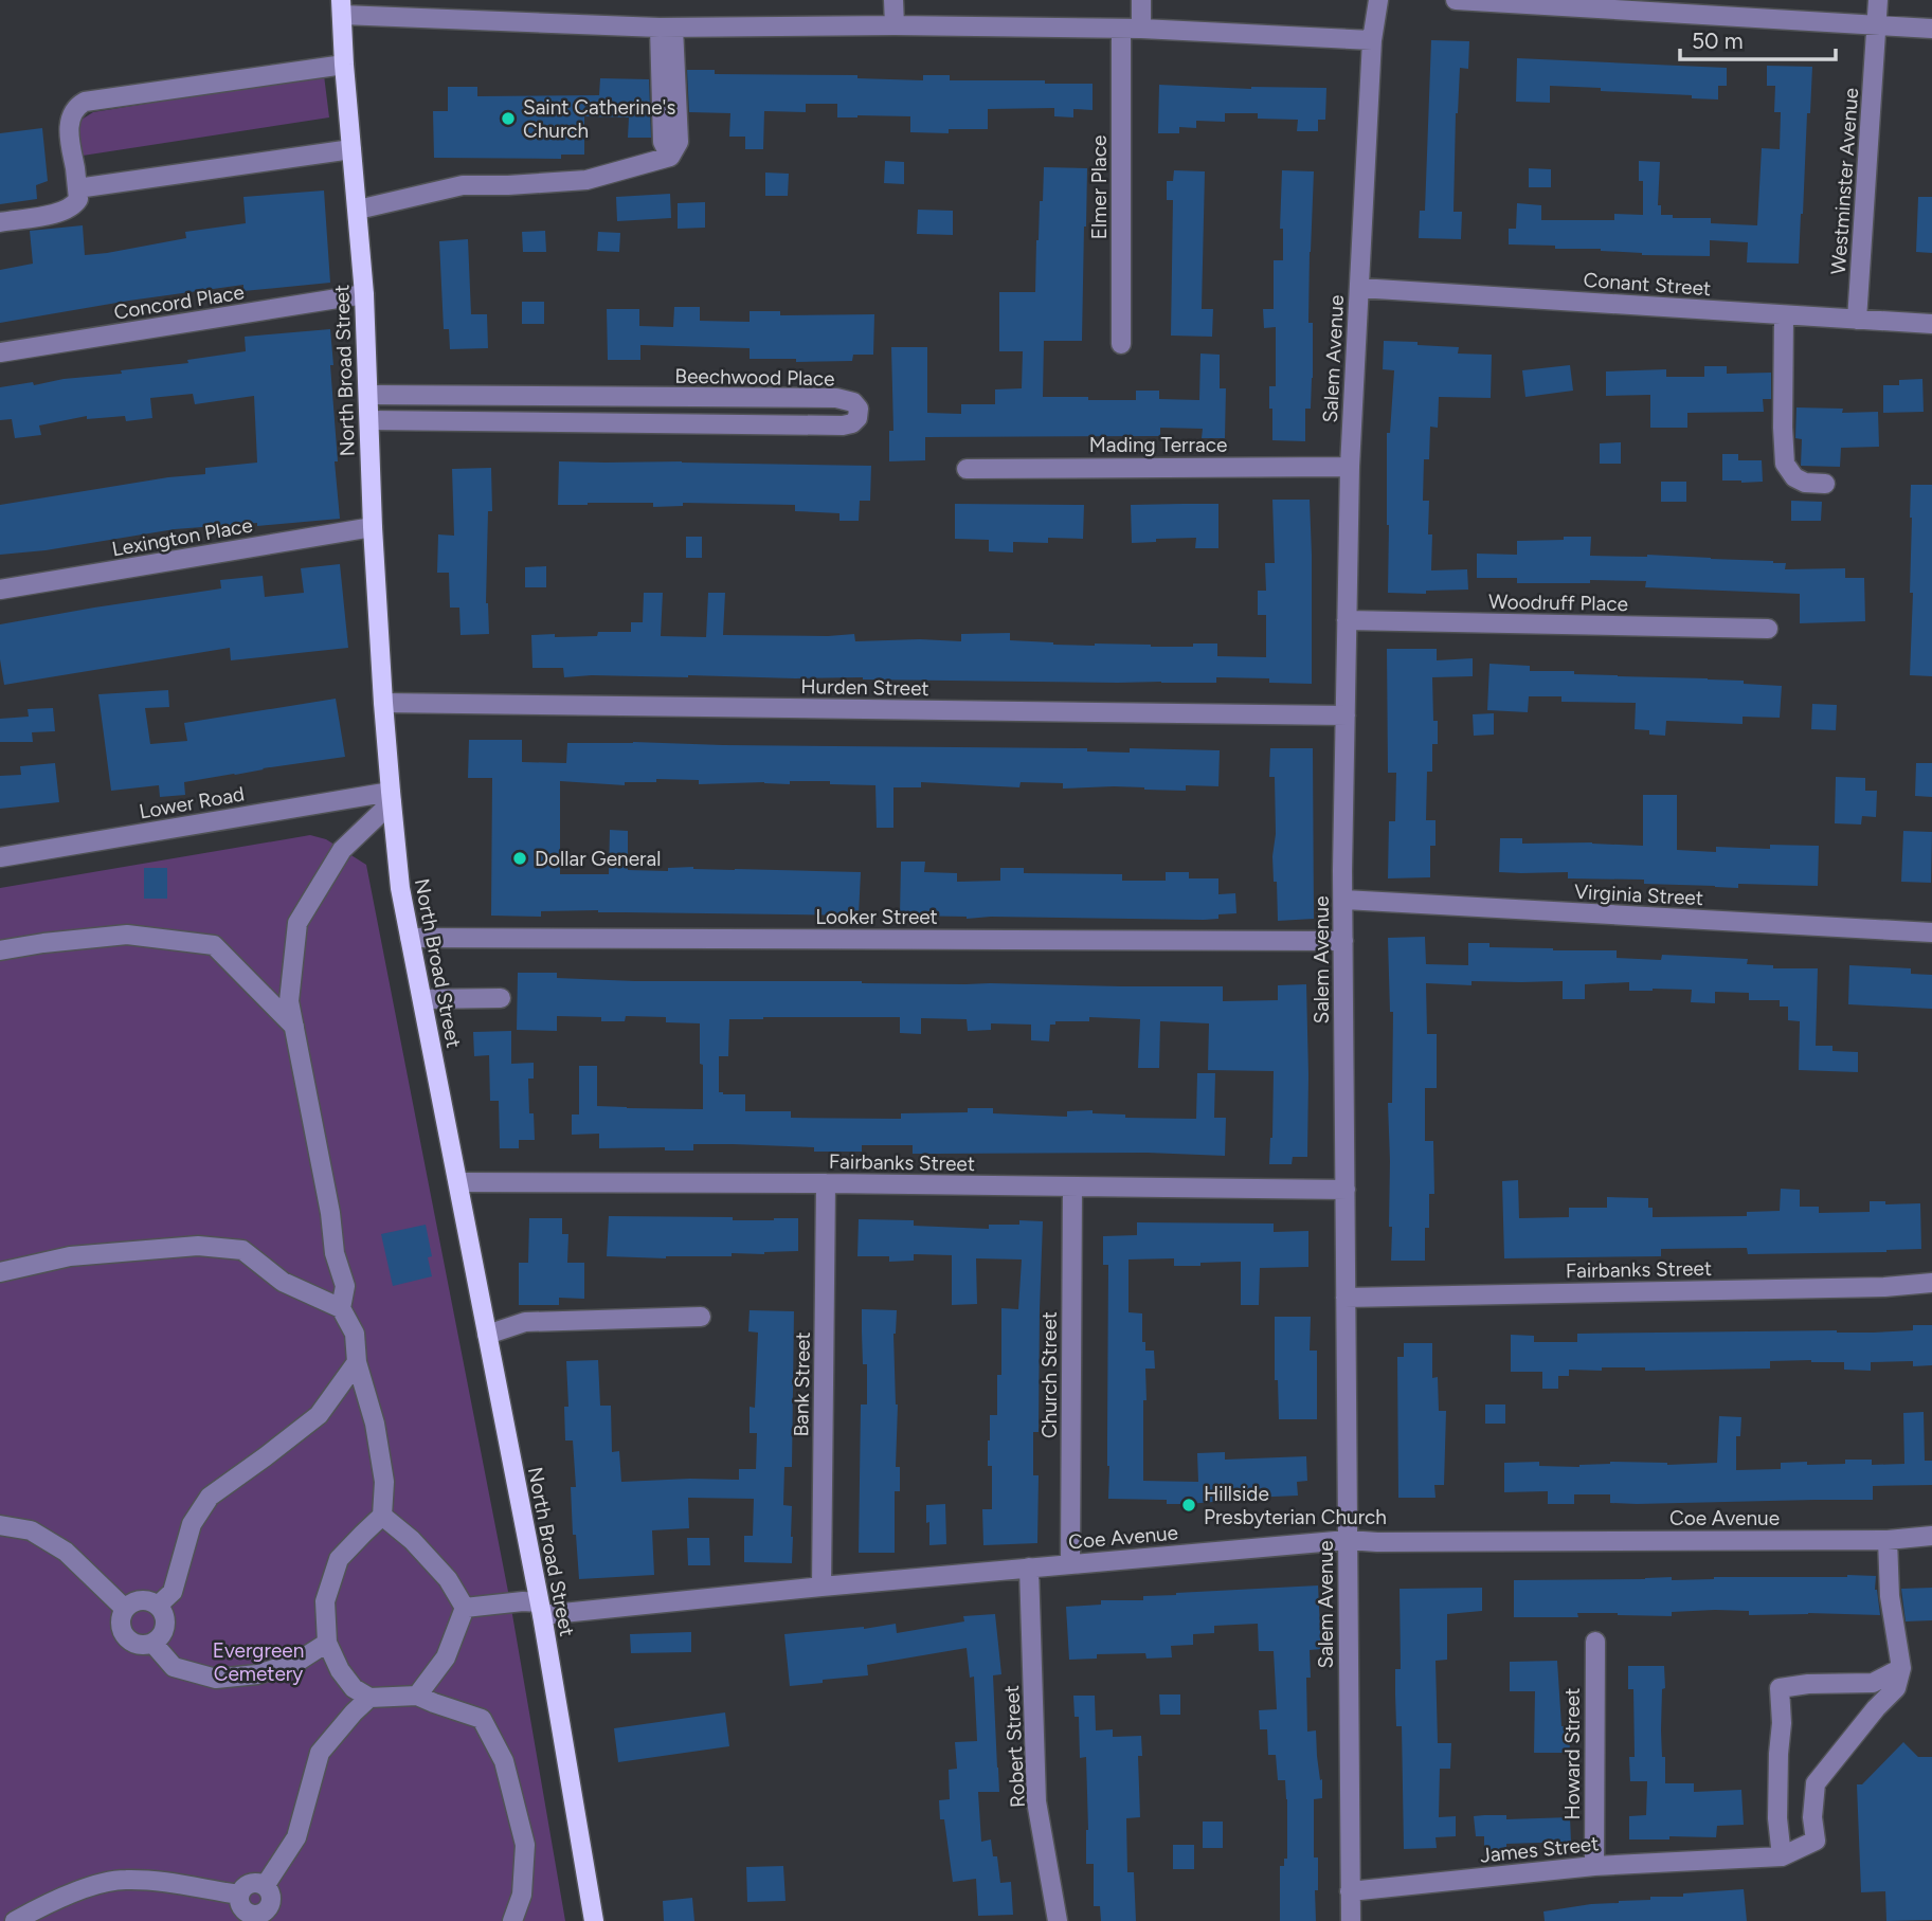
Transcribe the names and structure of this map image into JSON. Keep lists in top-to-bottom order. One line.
{"streets":{"main road":["North Broad Street"],"street":["Westminster Avenue","Elmer Place","Conant Street","Concord Place","Salem Avenue","Beechwood Place","Mading Terrace","Lexington Place","Woodruff Place","Hurden Street","Lower Road","Virginia Street","Looker Street","Fairbanks Street","Church Street","Bank Street","Coe Avenue","Robert Street","Howard Street","James Street"]},"crossings":[["Westminster Avenue","Conant Street"],["Conant Street","Salem Avenue"],["Concord Place","North Broad Street"],["Salem Avenue","Mading Terrace"],["Salem Avenue","Woodruff Place"],["Salem Avenue","Hurden Street"],["Salem Avenue","Virginia Street"],["Salem Avenue","Looker Street"],["Salem Avenue","Fairbanks Street"],["Salem Avenue","Coe Avenue"],["Salem Avenue","James Street"],["North Broad Street","Beechwood Place"],["North Broad Street","Lexington Place"],["North Broad Street","Hurden Street"],["North Broad Street","Lower Road"],["North Broad Street","Looker Street"],["North Broad Street","Fairbanks Street"],["North Broad Street","Coe Avenue"],["Fairbanks Street","Church Street"],["Fairbanks Street","Bank Street"],["Church Street","Coe Avenue"],["Bank Street","Coe Avenue"],["Coe Avenue","Robert Street"],["Howard Street","James Street"]],"parks":["Evergreen Cemetery"],"places":["Saint Catherine's Church","Dollar General","Hillside Presbyterian Church"],"scale_bar":"50 m"}
